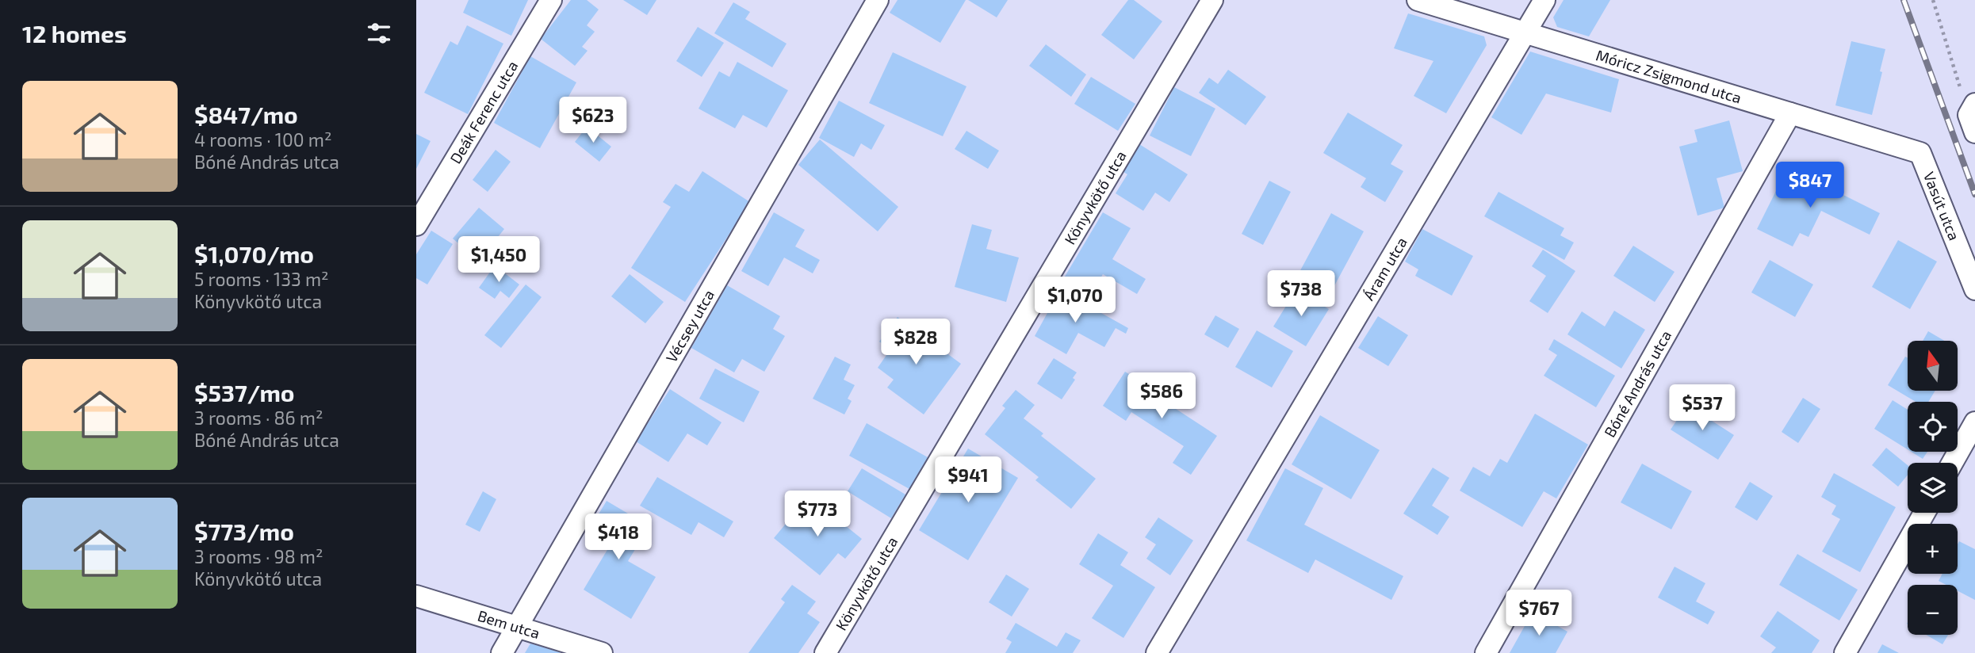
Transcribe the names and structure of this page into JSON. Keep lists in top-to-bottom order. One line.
{"streets":{"street":["Móricz Zsigmond utca","Deák Ferenc utca","Könyvkötő utca","Vasút utca","Áram utca","Vécsey utca","Bóné András utca","Bem utca"]},"crossings":[["Móricz Zsigmond utca","Vasút utca"],["Móricz Zsigmond utca","Áram utca"],["Móricz Zsigmond utca","Bóné András utca"],["Vécsey utca","Bem utca"]],"north":"top","page":{"heading":"12 homes","list":[{"name":"$847/mo","note":"4 rooms · 100 m² · Bóné András utca"},{"name":"$1,070/mo","note":"5 rooms · 133 m² · Könyvkötő utca"},{"name":"$537/mo","note":"3 rooms · 86 m² · Bóné András utca"},{"name":"$773/mo","note":"3 rooms · 98 m² · Könyvkötő utca"}],"price":["$623","$847","$1,450","$738","$1,070","$828","$586","$537","$941","$773","$418","$767"],"map_buttons":["+","−"]}}
